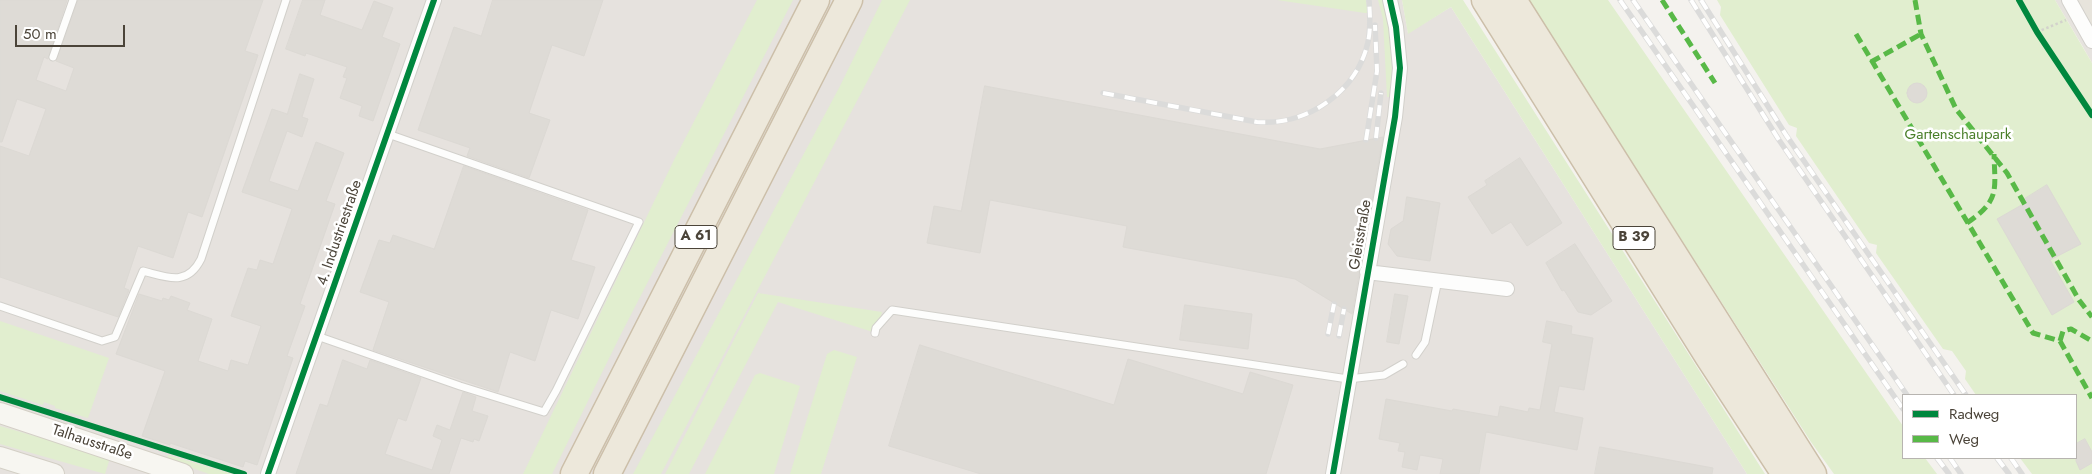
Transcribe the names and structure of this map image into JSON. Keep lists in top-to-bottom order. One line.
{"streets":{"highway":["A 61","B 39"],"main road":["Talhausstraße"],"street":["4. Industriestraße","Gleisstraße"]},"parks":["Gartenschaupark"],"legend":["Radweg","Weg"],"scale_bar":"50 m"}
